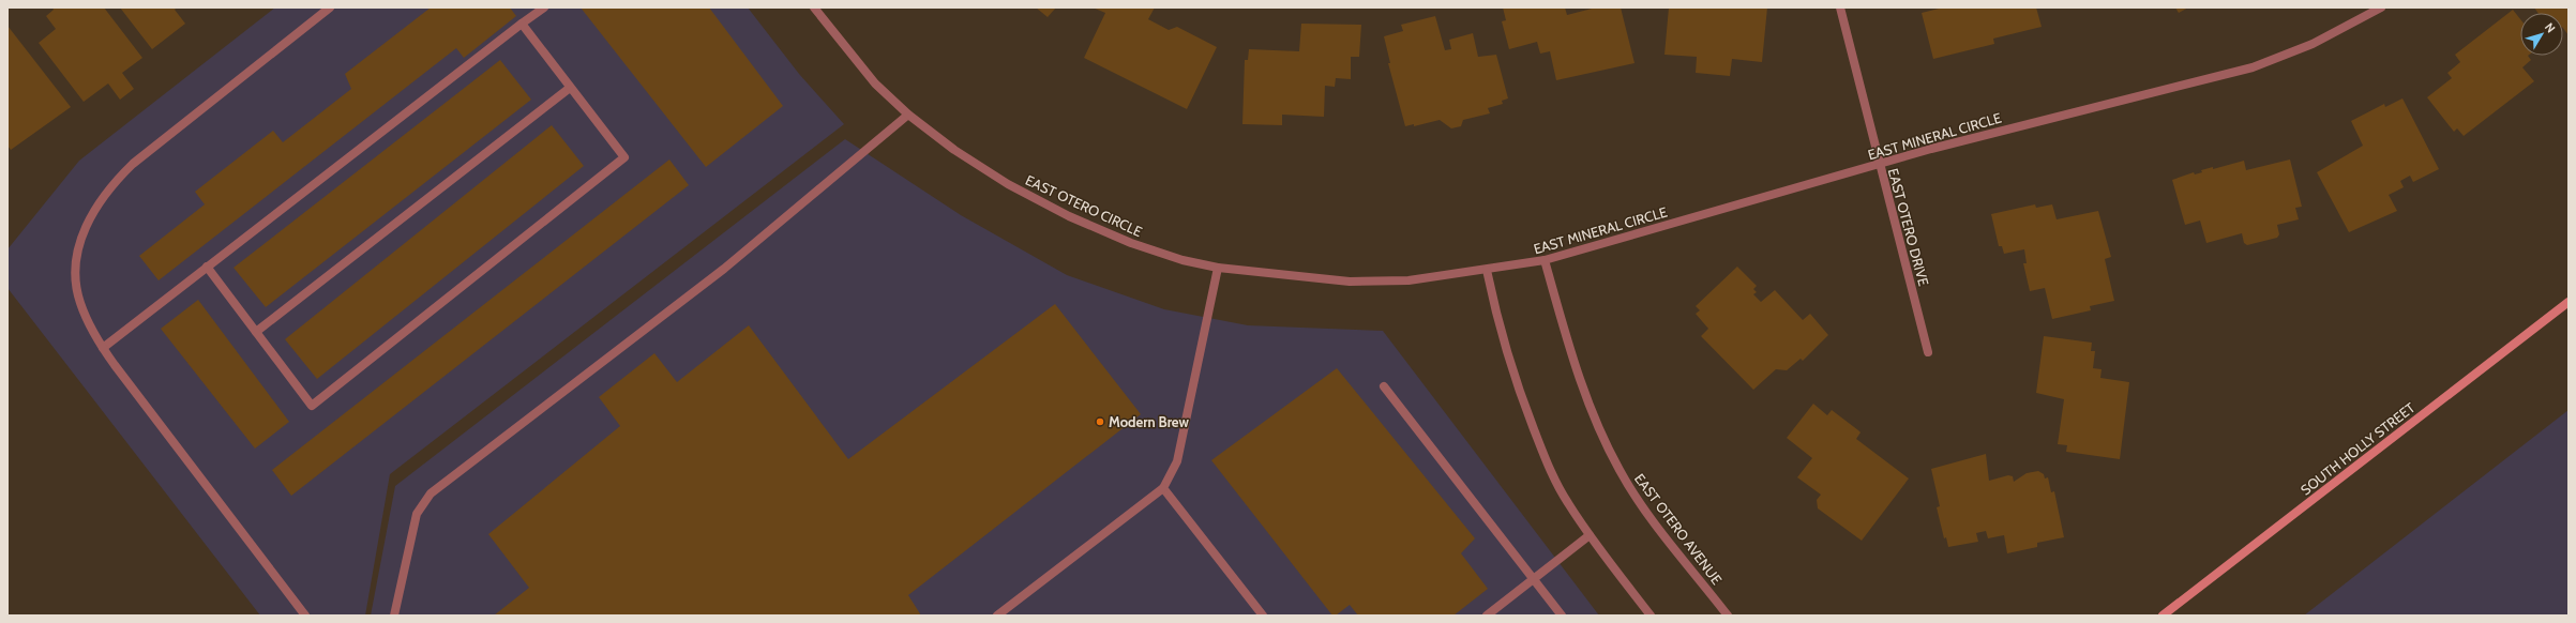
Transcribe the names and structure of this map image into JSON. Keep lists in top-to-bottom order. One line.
{"streets":{"main road":["SOUTH HOLLY STREET"],"street":["EAST MINERAL CIRCLE","EAST OTERO CIRCLE","EAST OTERO DRIVE","EAST OTERO AVENUE"]},"crossings":[["EAST MINERAL CIRCLE","EAST OTERO CIRCLE"],["EAST MINERAL CIRCLE","EAST OTERO DRIVE"],["EAST MINERAL CIRCLE","EAST OTERO AVENUE"]],"places":["Modern Brew"],"north":"top right"}
